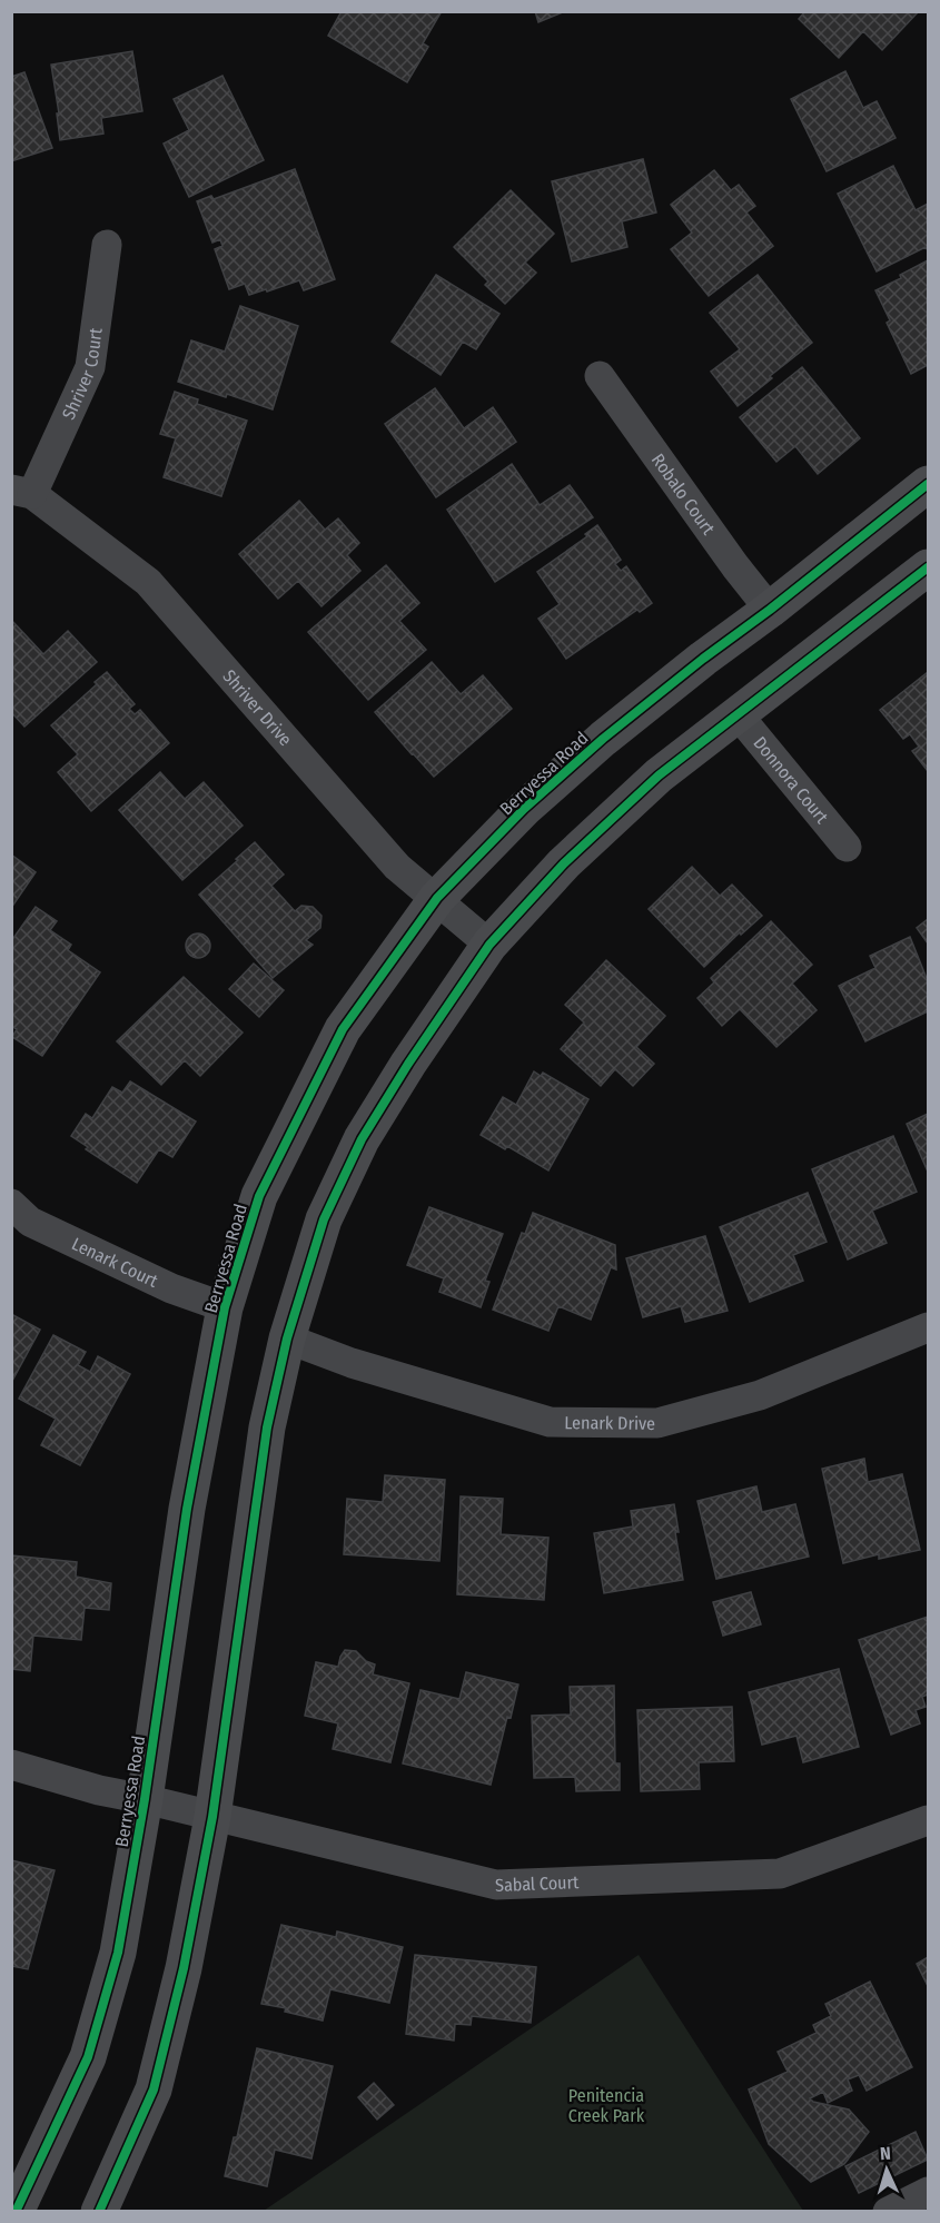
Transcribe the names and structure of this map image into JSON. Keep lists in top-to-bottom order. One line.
{"streets":{"main road":["Berryessa Road"],"street":["Shriver Court","Robalo Court","Shriver Drive","Donnora Court","Lenark Court","Lenark Drive","Sabal Court"]},"crossings":[["Shriver Court","Shriver Drive"],["Robalo Court","Berryessa Road"],["Shriver Drive","Berryessa Road"],["Berryessa Road","Lenark Court"],["Berryessa Road","Sabal Court"]],"parks":["Penitencia Creek Park"],"north":"top"}
